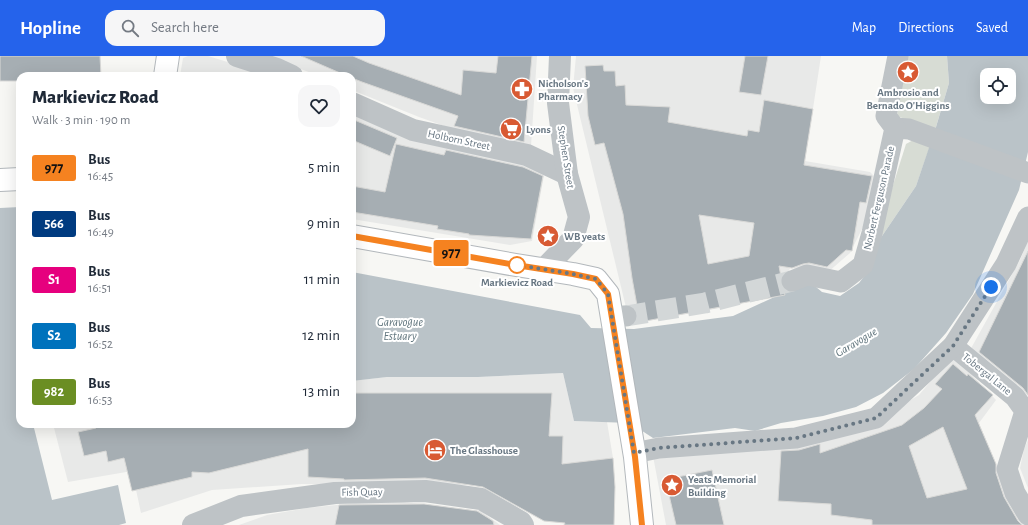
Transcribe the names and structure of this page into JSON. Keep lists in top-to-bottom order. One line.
{"streets":{"street":["Holborn Street","Stephen Street","Norbert Ferguson Parade","Tobergal Lane","Fish Quay"]},"crossings":[["Holborn Street","Stephen Street"]],"water":["Garavogue Estuary","Garavogue"],"places":{"place":["Ambrosio and Bernado O'Higgins","WB yeats","Yeats Memorial Building"],"pharmacy":["Nicholson's Pharmacy"],"supermarket":["Lyons"],"other":["Markievicz Road"],"hotel":["The Glasshouse"]},"lines":["bus line 977"],"page":{"header":"Hopline","search":"Search here","nav":["Map","Directions","Saved"],"on_map":"977","heading":["Markievicz Road","Walk · 3 min · 190 m"],"list":[{"mark":"977","name":"Bus","note":"16:45","value":"5 min"},{"mark":"566","name":"Bus","note":"16:49","value":"9 min"},{"mark":"S1","name":"Bus","note":"16:51","value":"11 min"},{"mark":"S2","name":"Bus","note":"16:52","value":"12 min"},{"mark":"982","name":"Bus","note":"16:53","value":"13 min"}]}}
